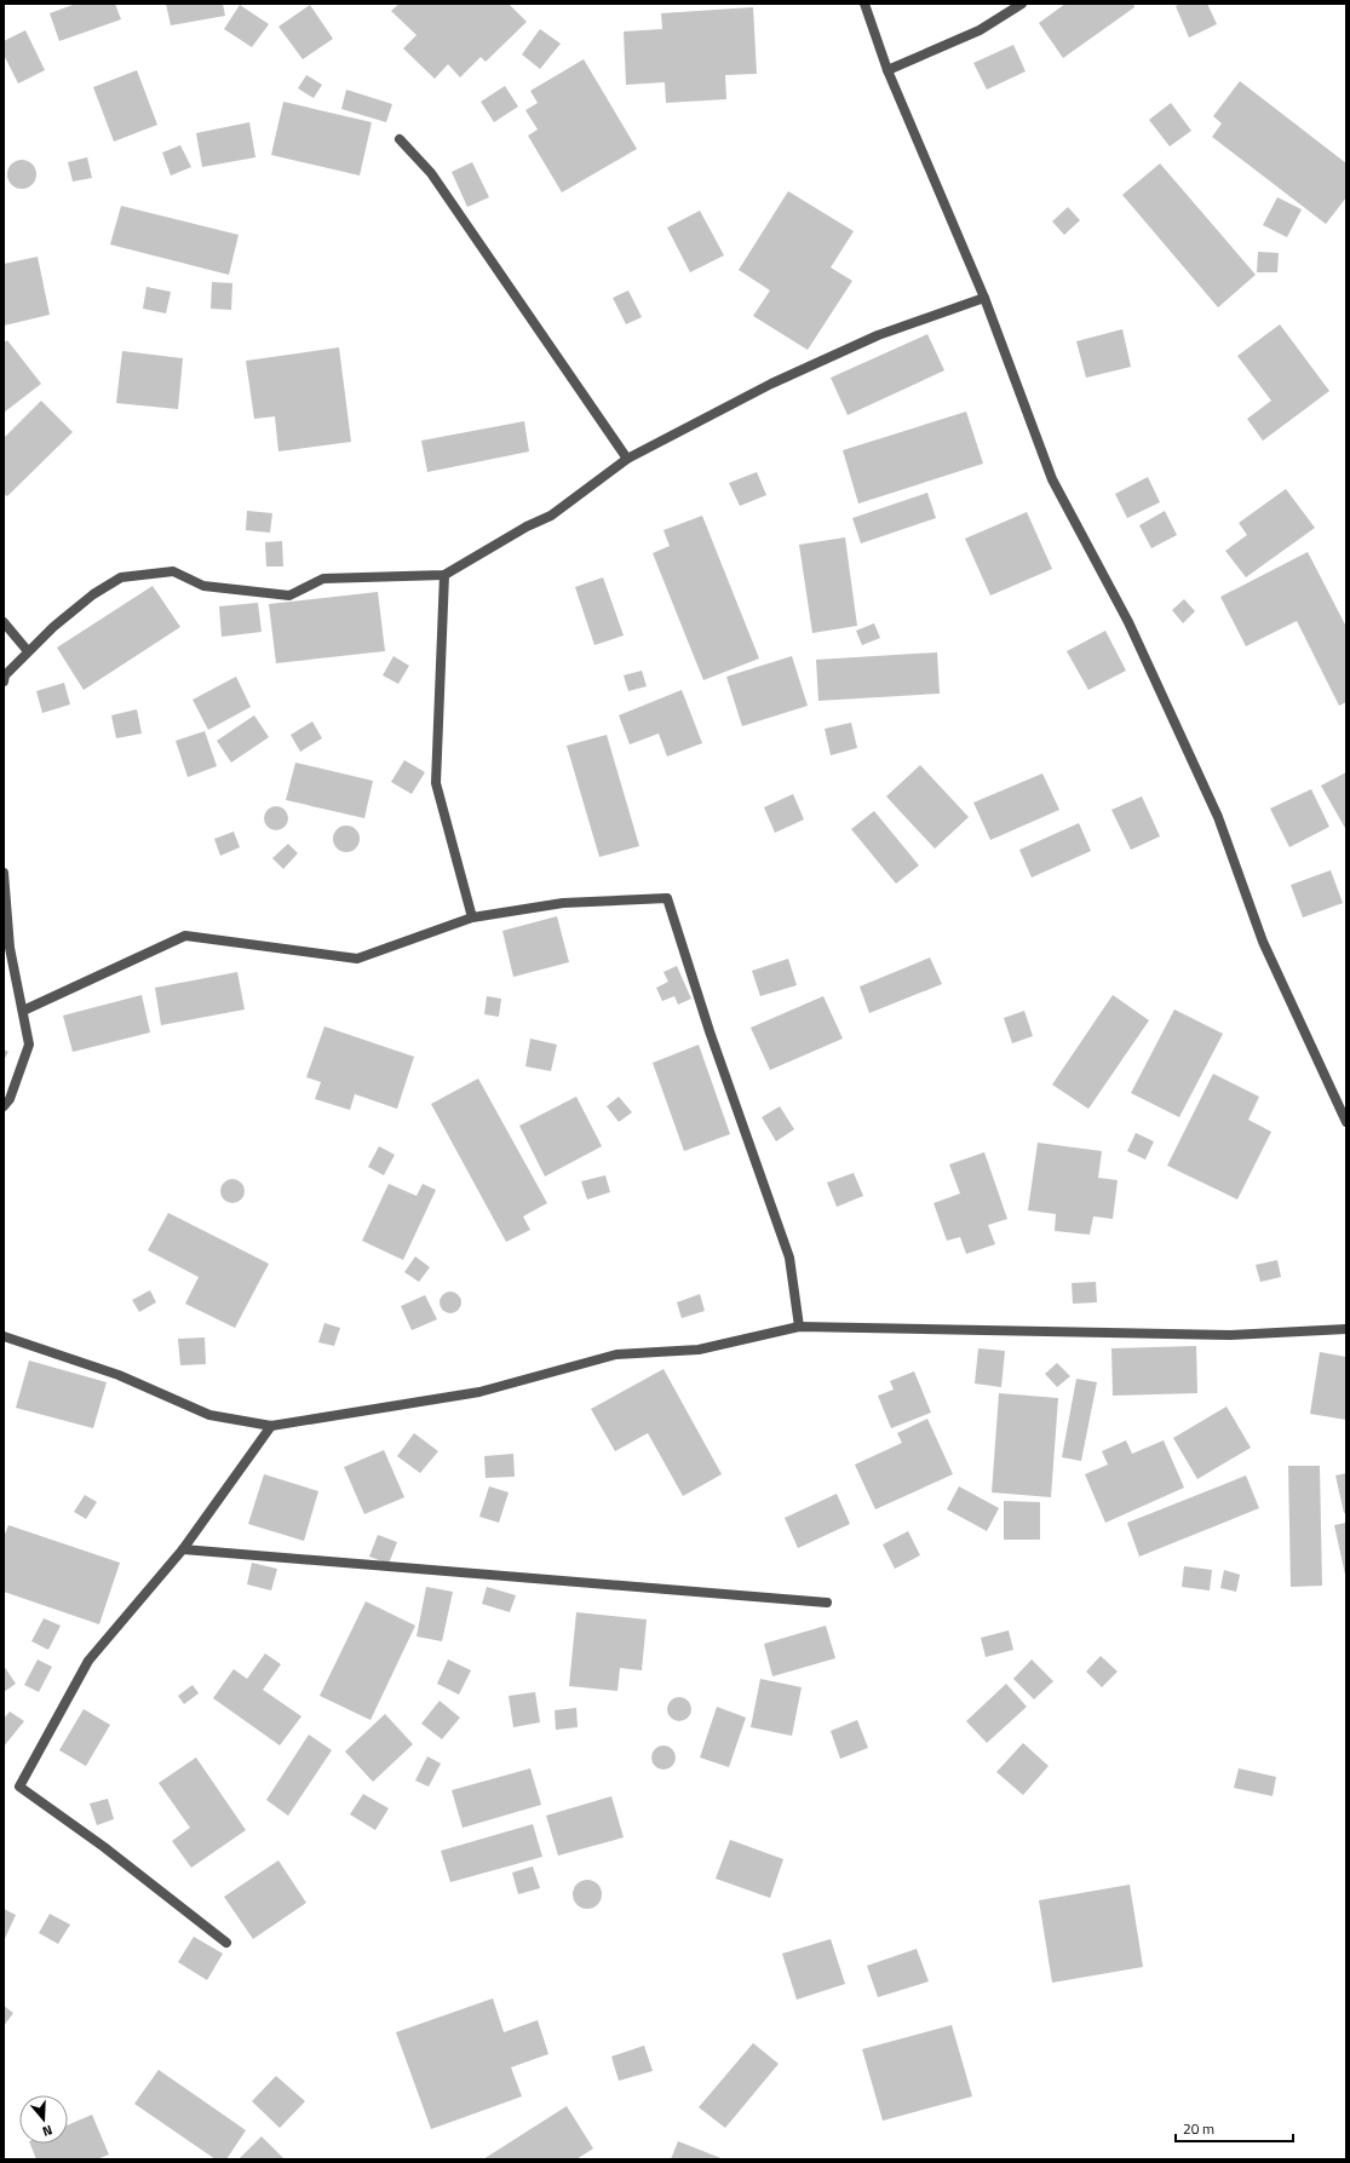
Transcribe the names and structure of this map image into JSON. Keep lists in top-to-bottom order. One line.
{"scale_bar":"20 m","north":"bottom"}
